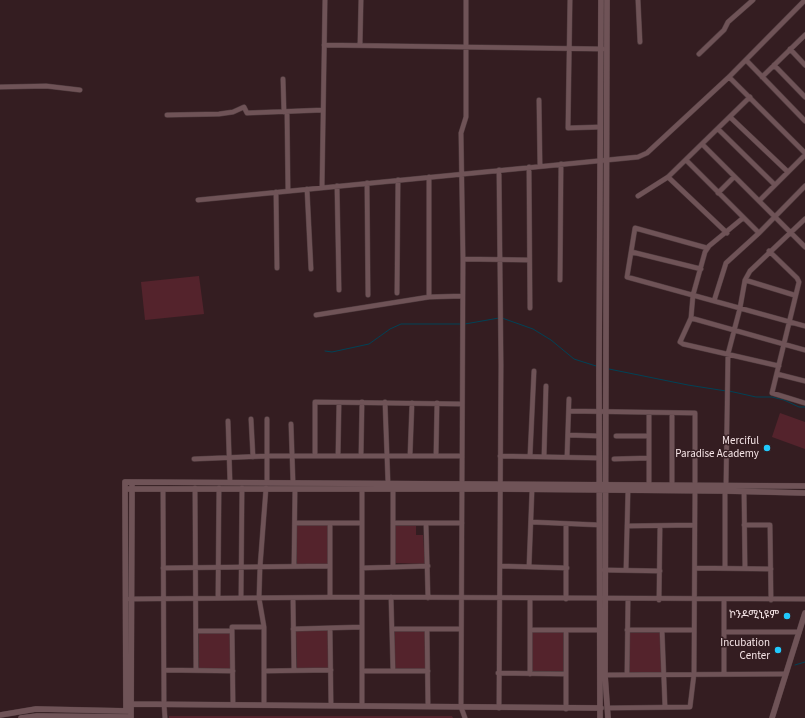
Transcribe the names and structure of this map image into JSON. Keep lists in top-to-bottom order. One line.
{"places":["Merciful Paradise Academy","ኮንዶሚኒዩም","Incubation Center"]}
